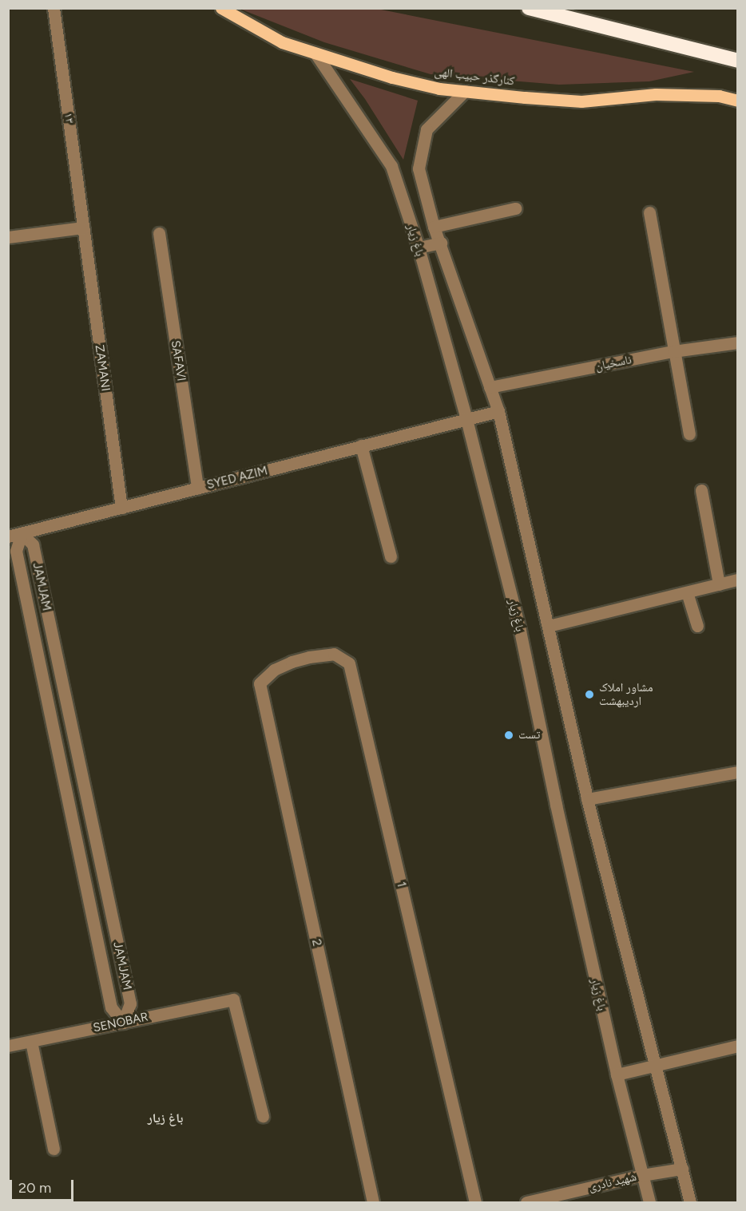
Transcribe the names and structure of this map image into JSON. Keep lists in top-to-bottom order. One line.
{"streets":{"main road":["کنارگذر حبیب الهی"],"street":["۱۳","باغ زیار","SAFAVI","ناسخیان","ZAMANI","SYED AZIM","JAMJAM","1","2","SENOBAR","شهید نادری"]},"crossings":[["کنارگذر حبیب الهی","باغ زیار"],["۱۳","ZAMANI"],["باغ زیار","ناسخیان"],["باغ زیار","SYED AZIM"],["باغ زیار","شهید نادری"],["SAFAVI","SYED AZIM"],["ZAMANI","SYED AZIM"],["SYED AZIM","JAMJAM"],["JAMJAM","SENOBAR"],["1","2"]],"districts":["باغ زیار"],"places":["مشاور املاک اردیبهشت","تست"],"scale_bar":"20 m"}
